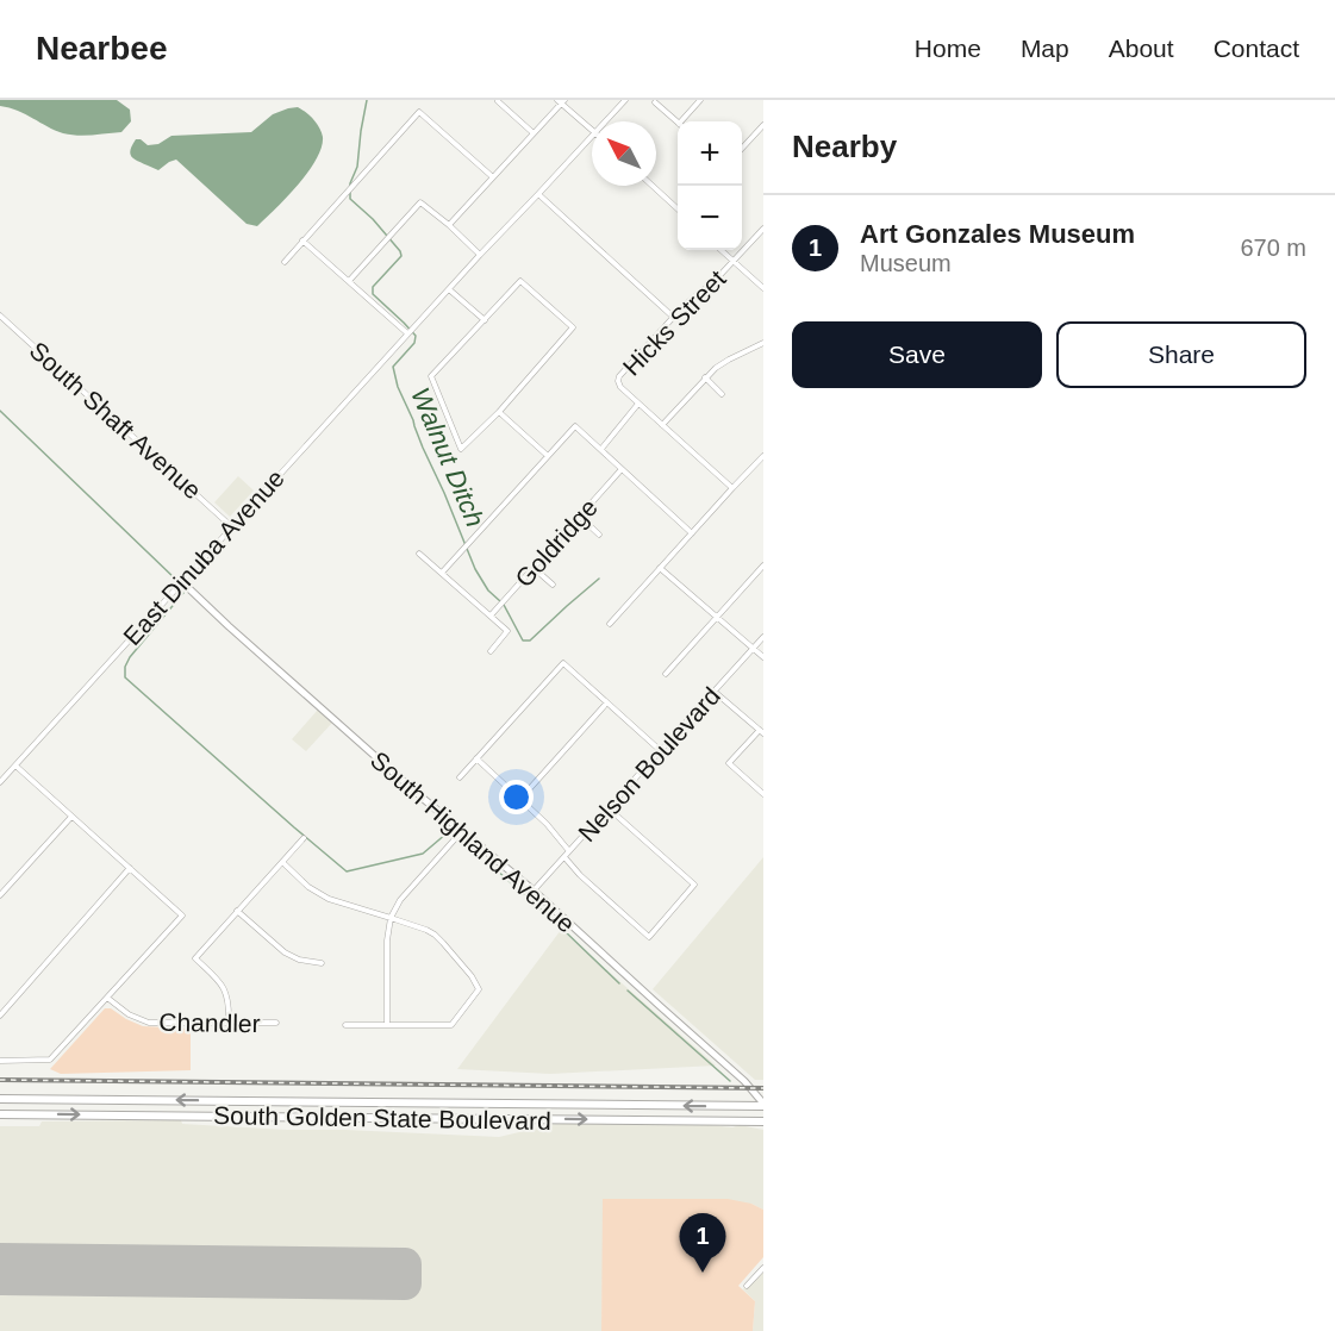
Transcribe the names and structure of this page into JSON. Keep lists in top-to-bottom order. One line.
{"streets":{"main road":["South Golden State Boulevard"],"street":["Hicks Street","South Shaft Avenue","Goldridge","East Dinuba Avenue","Nelson Boulevard","South Highland Avenue","Chandler"]},"crossings":[["South Shaft Avenue","East Dinuba Avenue"],["East Dinuba Avenue","South Highland Avenue"],["Nelson Boulevard","South Highland Avenue"],["South Highland Avenue","South Golden State Boulevard"]],"water":["Walnut Ditch"],"north":"top left","page":{"header":"Nearbee","nav":["Home","Map","About","Contact"],"heading":"Nearby","map_buttons":["+","−"],"list":[{"mark":"1","name":"Art Gonzales Museum","note":"Museum","value":"670 m"}],"buttons":["Save","Share"],"pins":"1"}}
